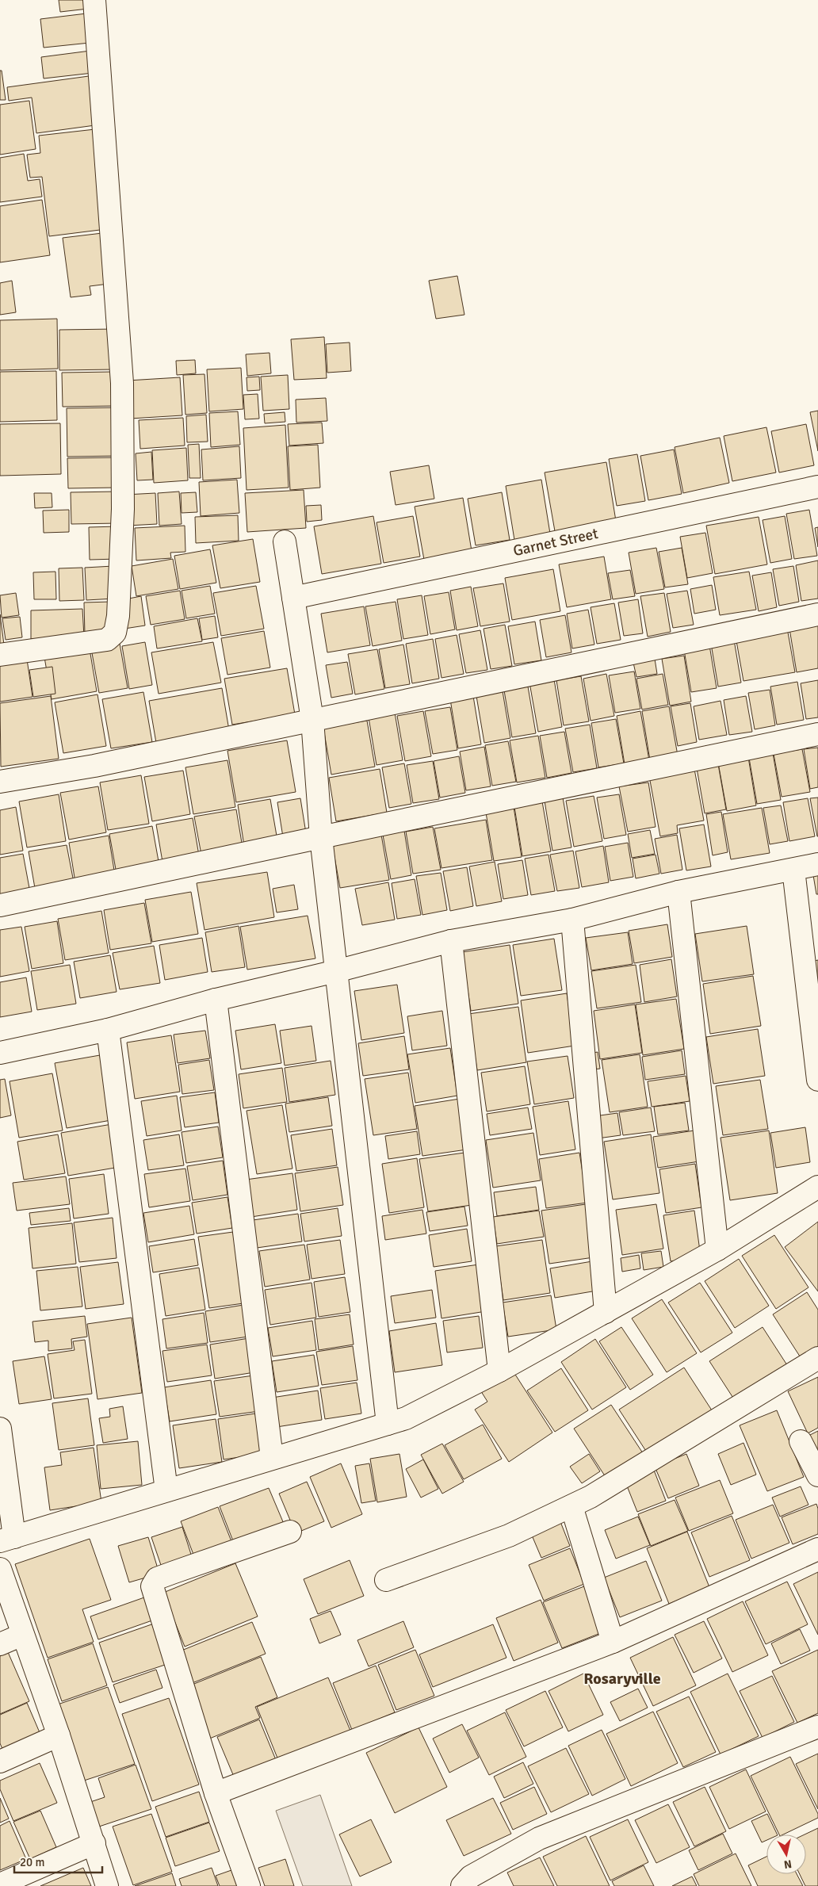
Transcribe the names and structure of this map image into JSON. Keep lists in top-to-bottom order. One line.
{"streets":{"street":["Garnet Street"]},"districts":["Rosaryville"],"scale_bar":"20 m","north":"bottom"}
